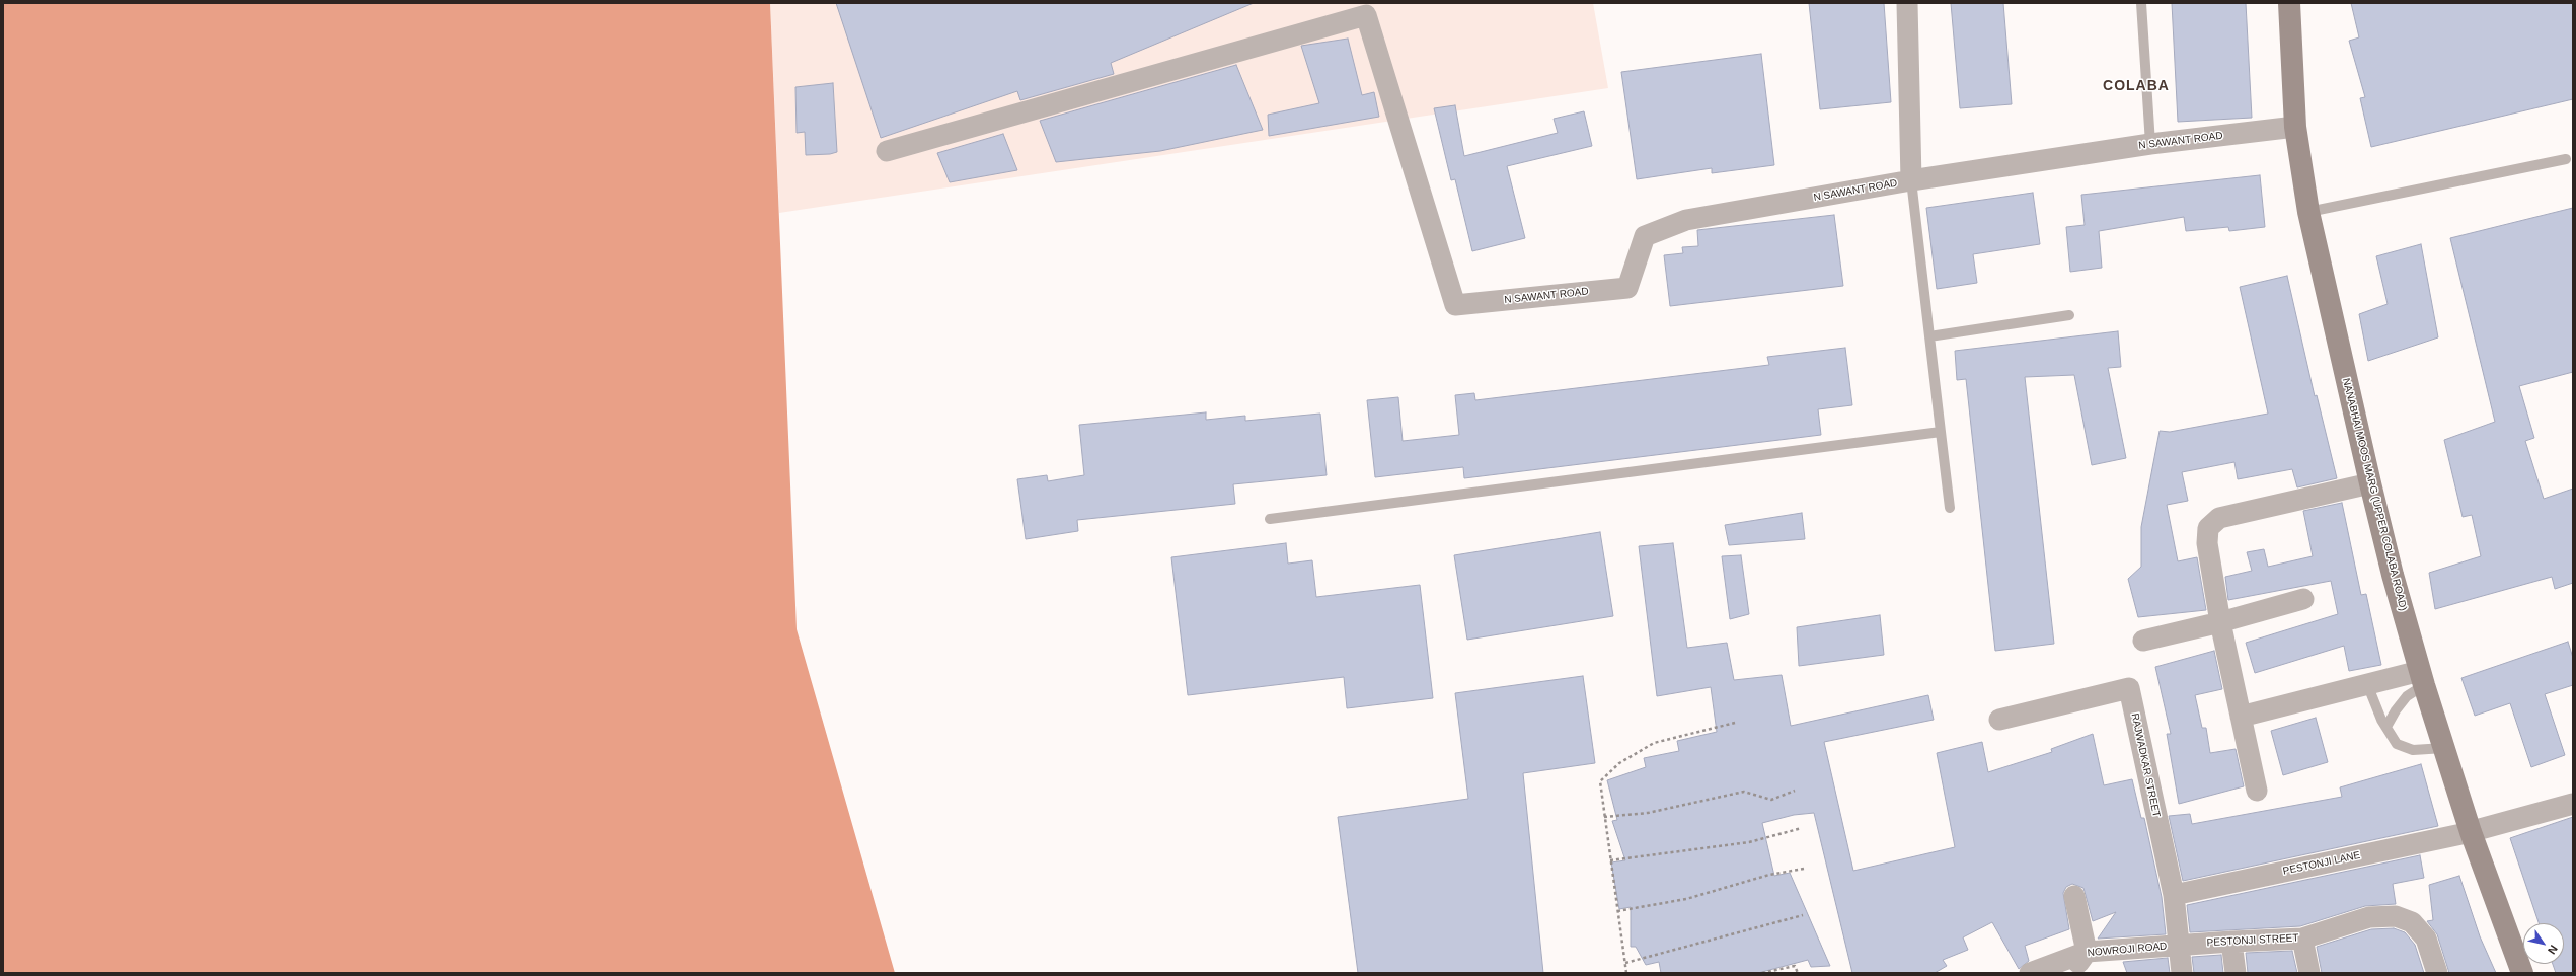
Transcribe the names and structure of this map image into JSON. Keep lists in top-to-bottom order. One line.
{"streets":{"main road":["NANABHAI MOOS MARG (UPPER COLABA ROAD)"],"street":["N SAWANT ROAD","RAJWADKAR STREET","PESTONJI LANE","PESTONJI STREET","NOWROJI ROAD"]},"crossings":[["N SAWANT ROAD","NANABHAI MOOS MARG (UPPER COLABA ROAD)"],["NANABHAI MOOS MARG (UPPER COLABA ROAD)","PESTONJI LANE"],["RAJWADKAR STREET","PESTONJI LANE"],["RAJWADKAR STREET","PESTONJI STREET"],["RAJWADKAR STREET","NOWROJI ROAD"],["PESTONJI STREET","NOWROJI ROAD"]],"districts":["COLABA"],"north":"bottom right"}
